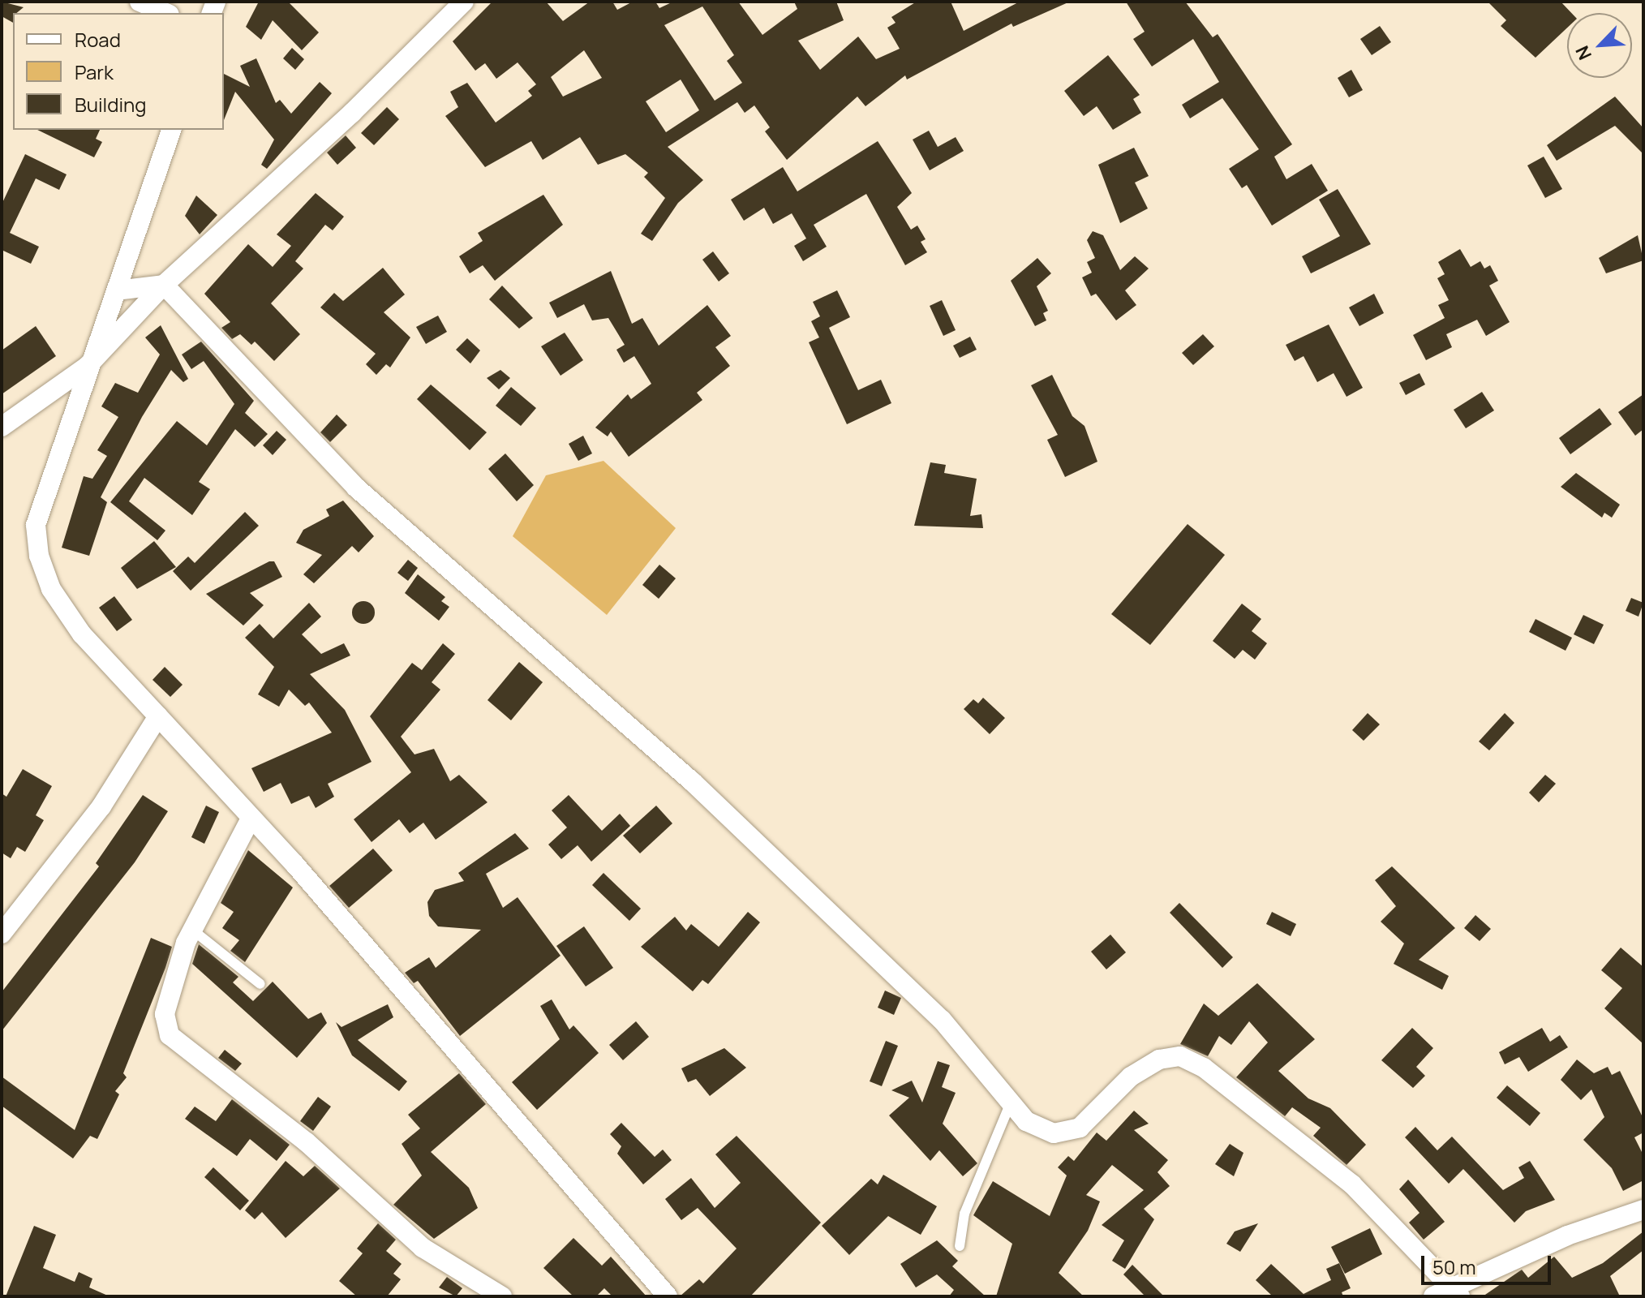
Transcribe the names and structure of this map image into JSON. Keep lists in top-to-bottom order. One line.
{"legend":["Road","Park","Building"],"scale_bar":"50 m","north":"bottom left"}
